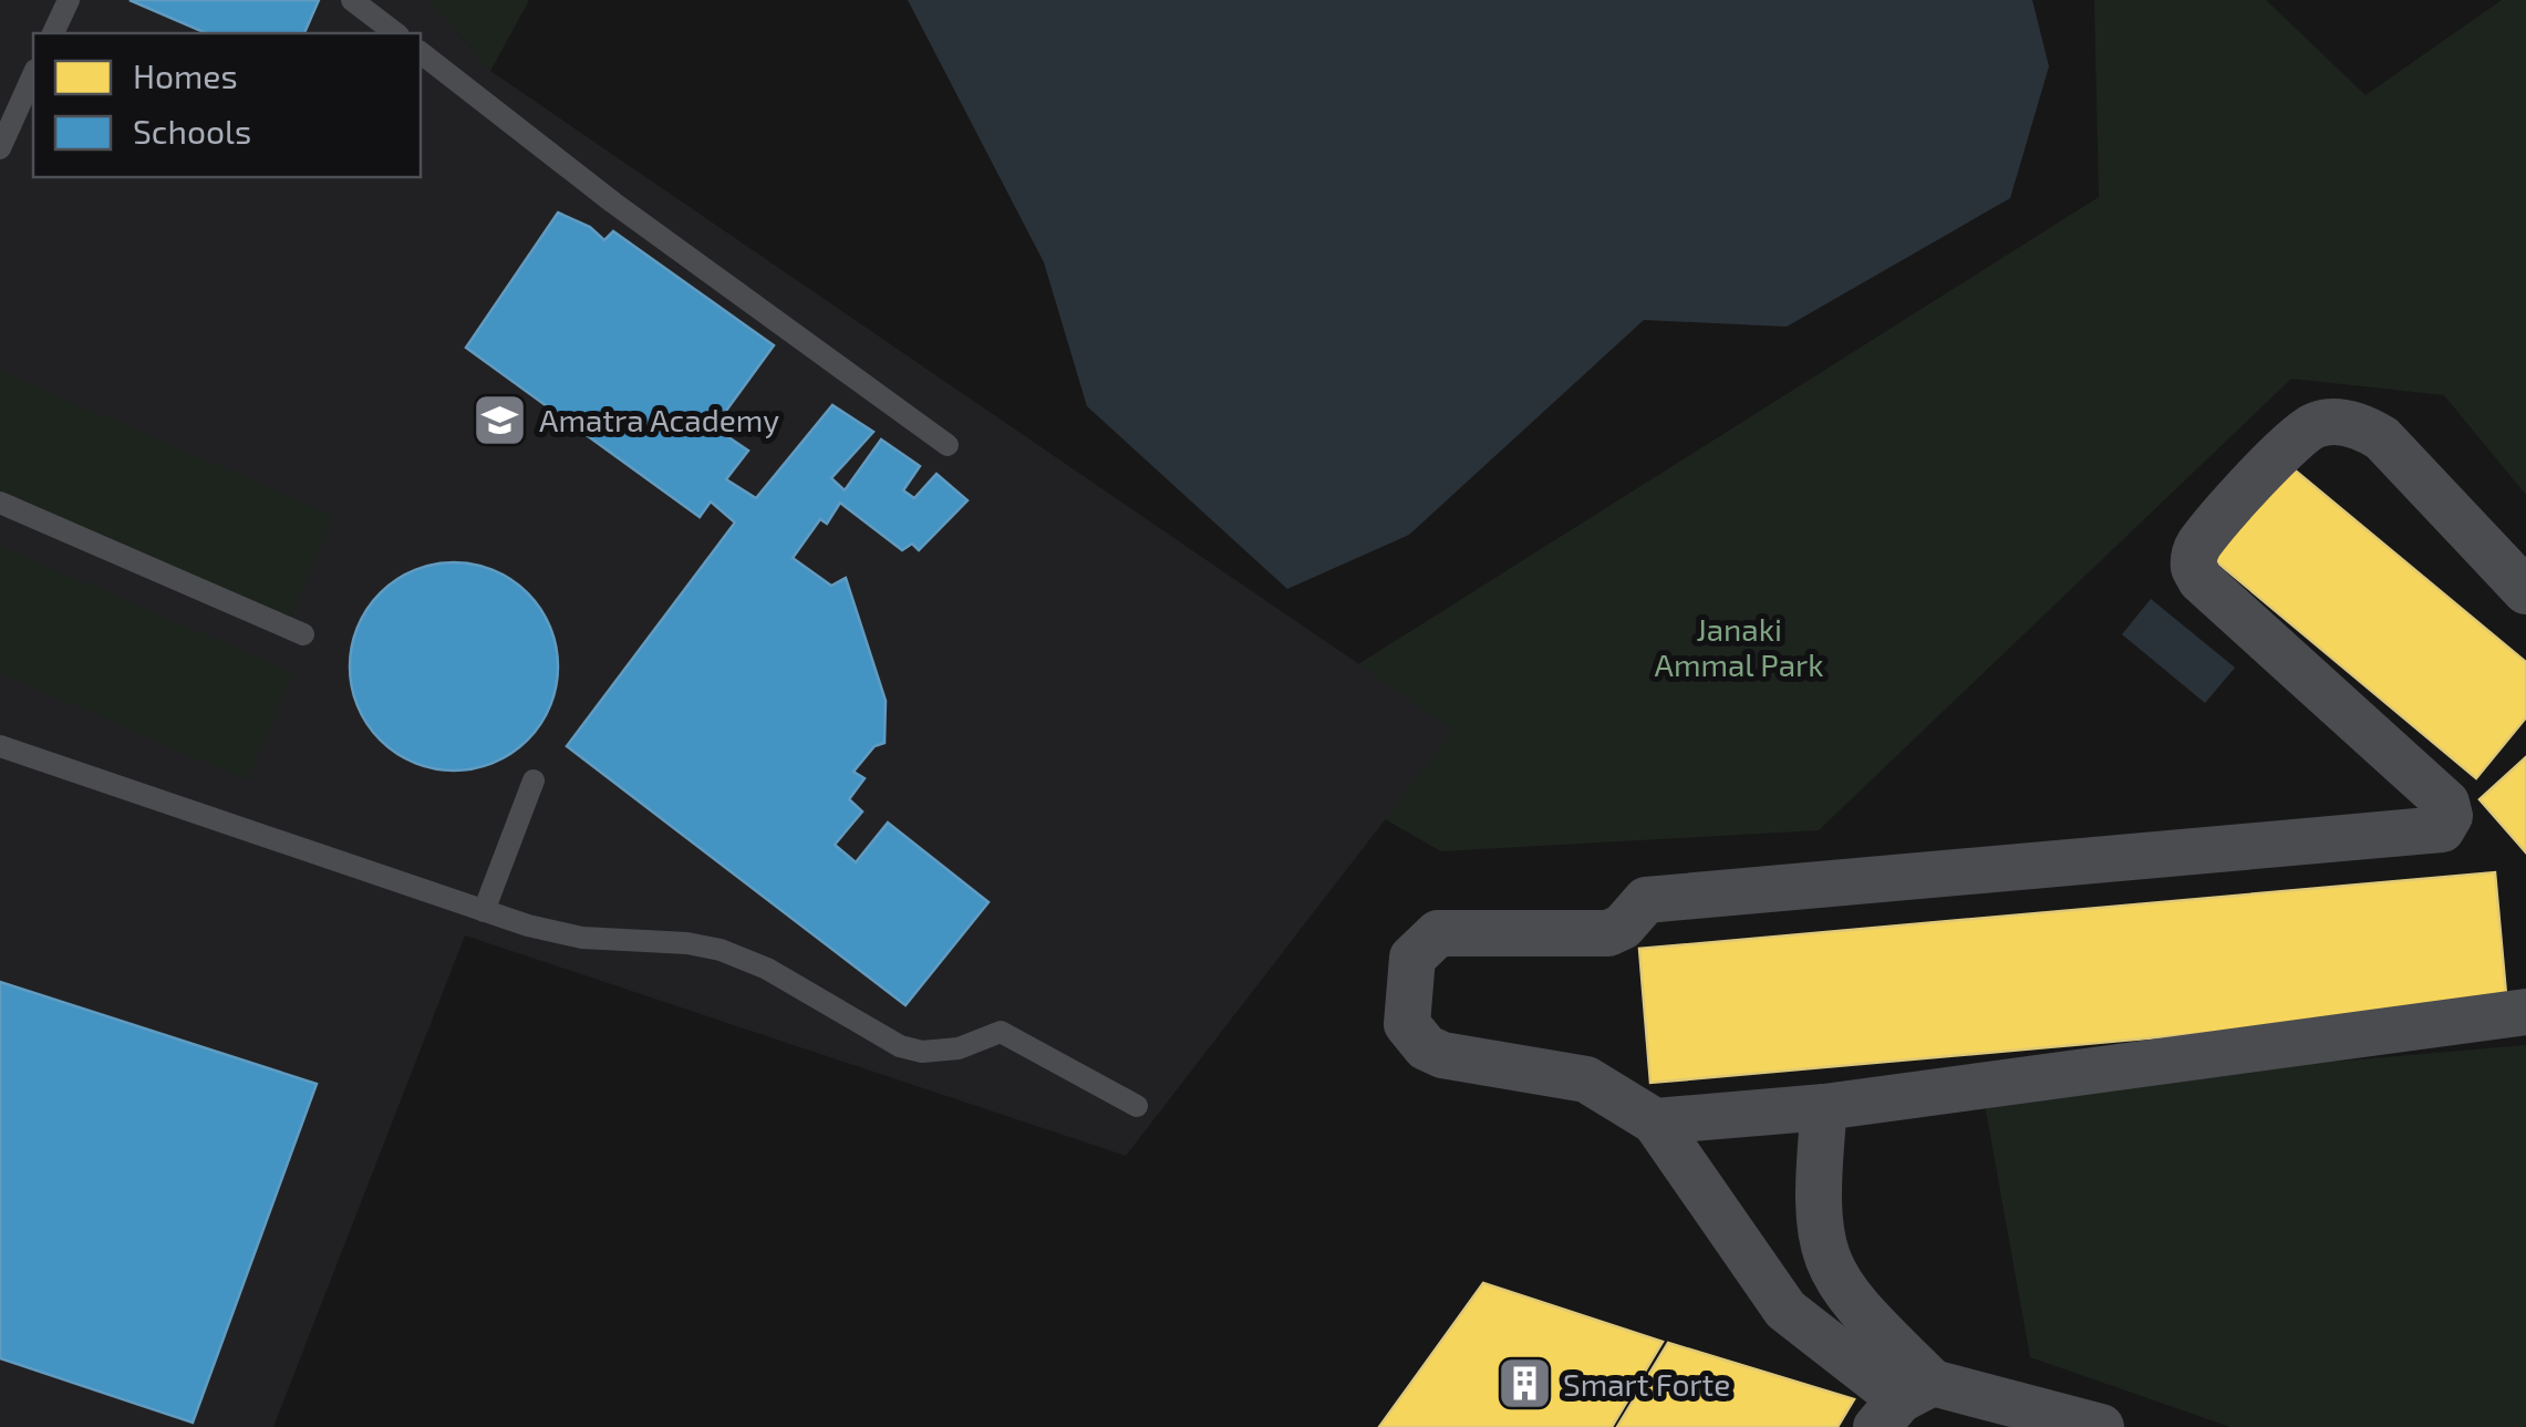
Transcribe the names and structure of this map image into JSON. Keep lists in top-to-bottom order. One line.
{"parks":["Janaki Ammal Park"],"places":{"school or university":["Amatra Academy"],"building":["Smart Forte"]},"legend":["Homes","Schools"]}
